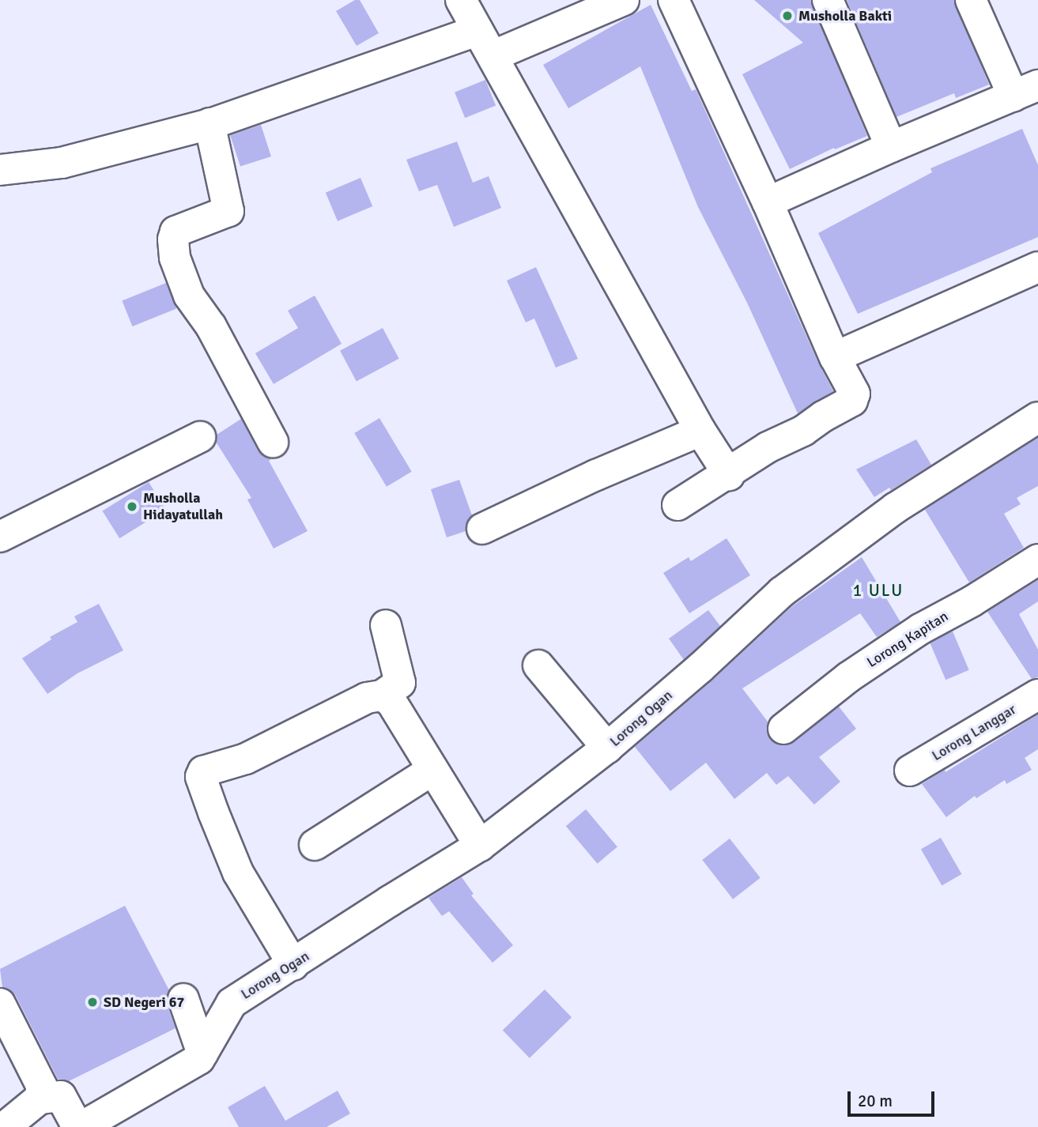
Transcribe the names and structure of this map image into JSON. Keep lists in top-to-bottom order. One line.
{"streets":{"street":["Lorong Kapitan","Lorong Ogan","Lorong Langgar"]},"districts":["1 ULU"],"places":["Musholla Bakti","Musholla Hidayatullah","SD Negeri 67"],"scale_bar":"20 m"}
